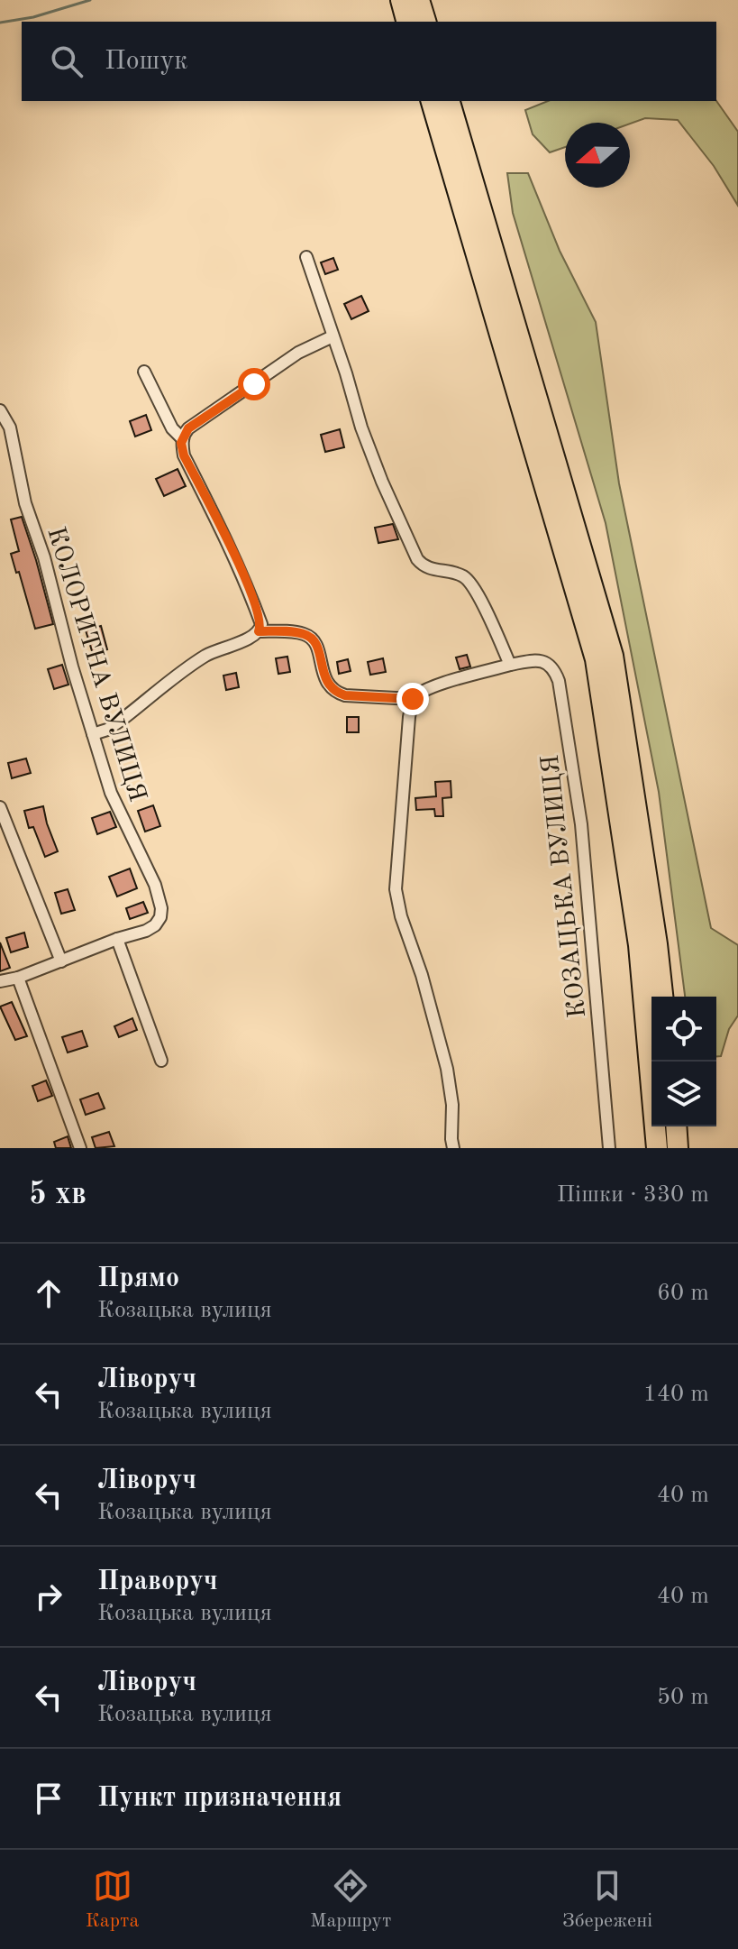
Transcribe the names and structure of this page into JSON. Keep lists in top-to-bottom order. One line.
{"streets":{"street":["КОЛОРИТНА ВУЛИЦЯ","КОЗАЦЬКА ВУЛИЦЯ"]},"crossings":[["КОЛОРИТНА ВУЛИЦЯ","КОЗАЦЬКА ВУЛИЦЯ"]],"north":"left","page":{"search":"Пошук","heading":["5 хв","Пішки · 330 m"],"list":[["Прямо","Козацька вулиця","60 m"],["Ліворуч","Козацька вулиця","140 m"],["Ліворуч","Козацька вулиця","40 m"],["Праворуч","Козацька вулиця","40 m"],["Ліворуч","Козацька вулиця","50 m"],"Пункт призначення"],"nav":["Карта","Маршрут","Збережені"]}}
